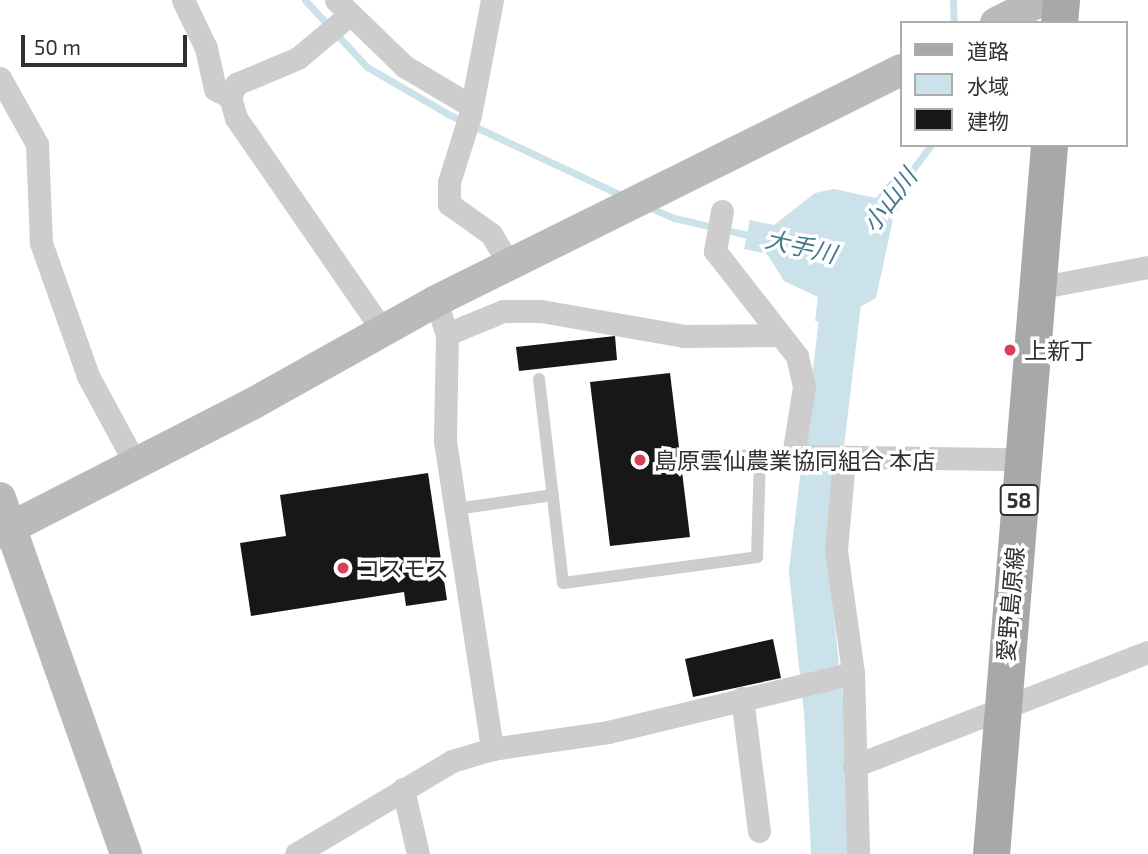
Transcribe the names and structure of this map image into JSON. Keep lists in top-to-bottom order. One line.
{"streets":{"main road":["58","愛野島原線"]},"water":["小山川","大手川"],"places":["上新丁","島原雲仙農業協同組合 本店","コスモス"],"legend":["道路","水域","建物"],"scale_bar":"50 m"}
